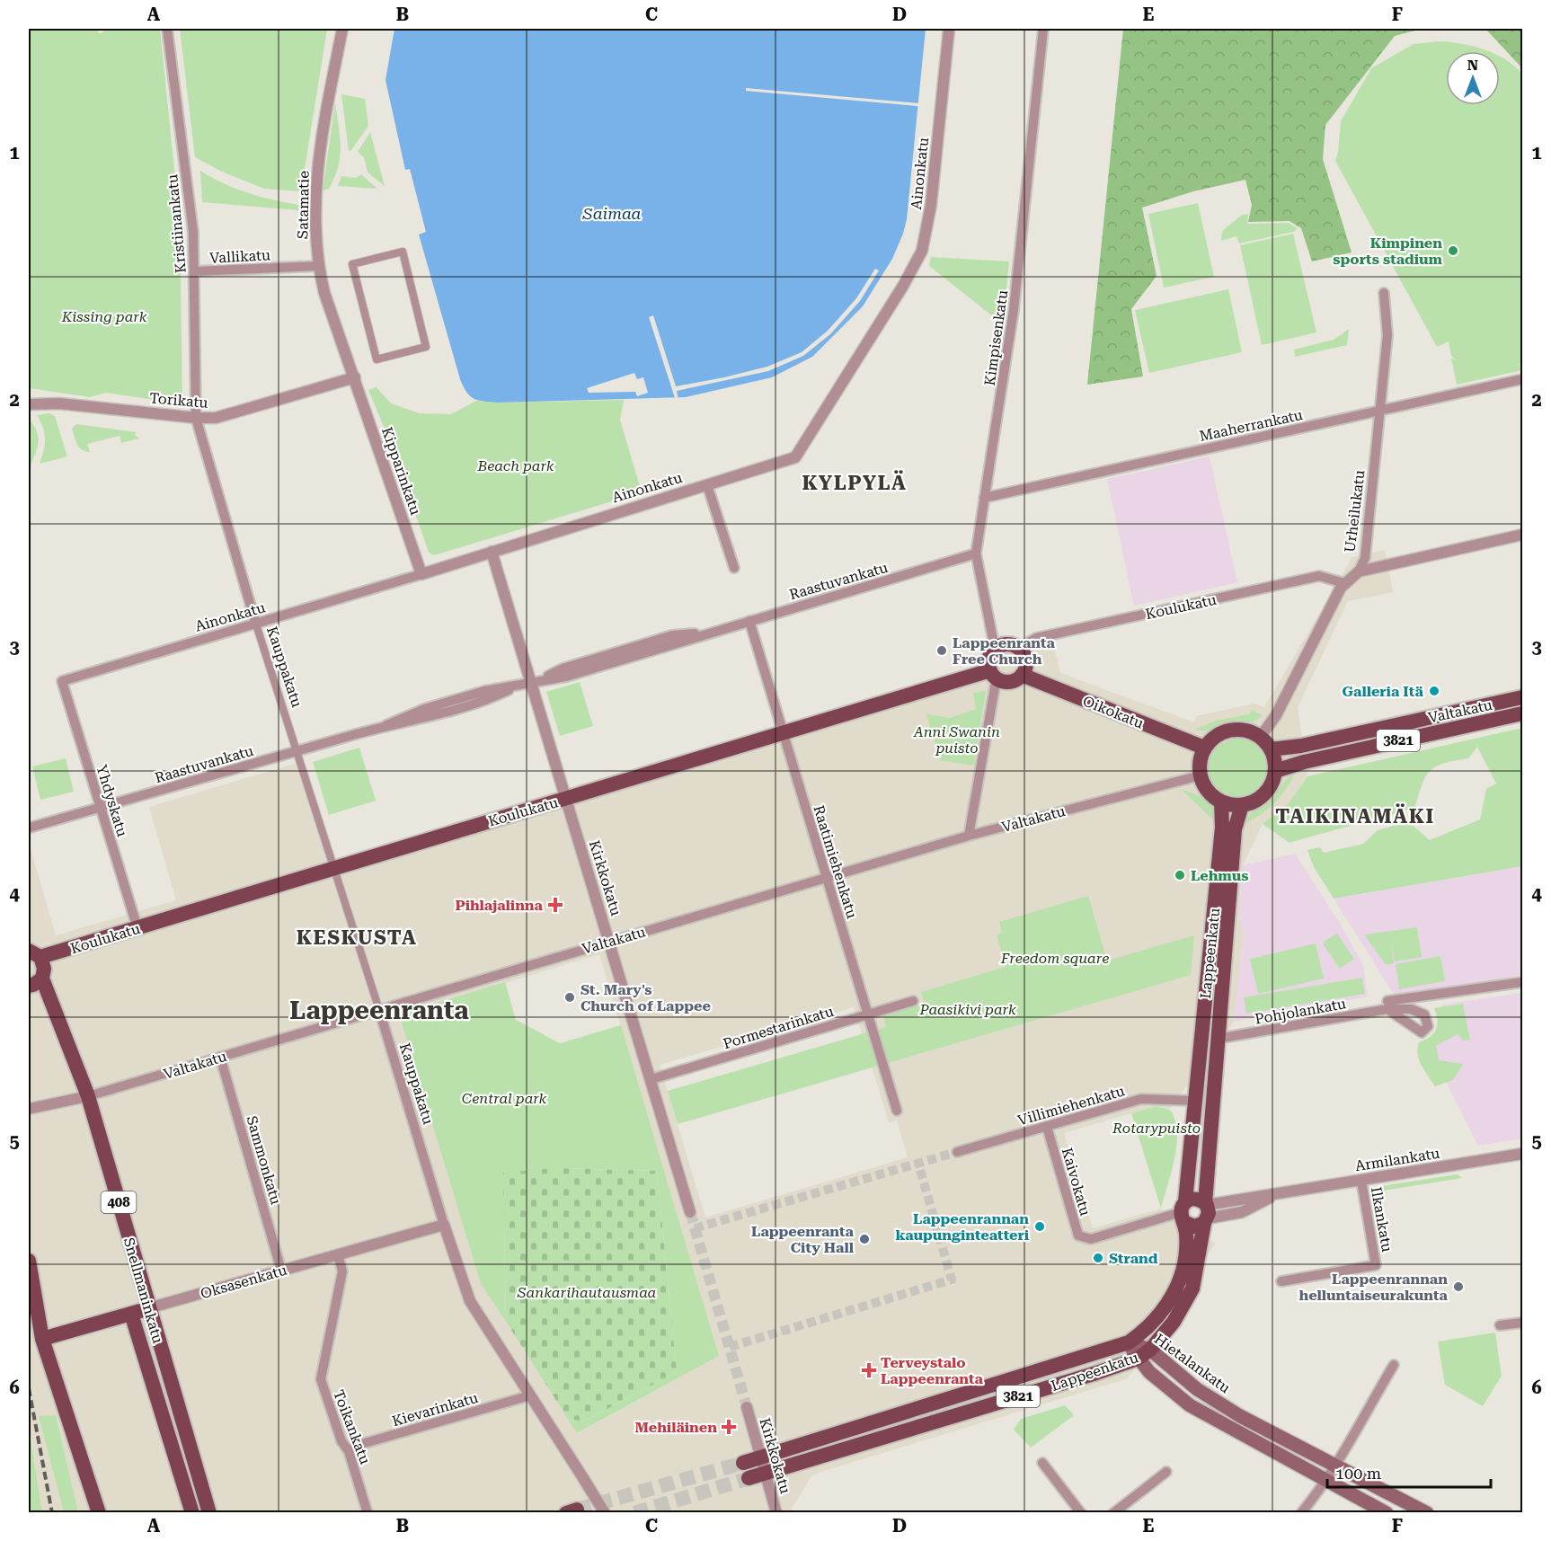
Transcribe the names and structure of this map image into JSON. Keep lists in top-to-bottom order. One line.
{"streets":{"main road":["Koulukatu","Valtakatu","Oikokatu","3821","Lappeenkatu","408","Oksasenkatu","Snellmaninkatu","Hietalankatu"],"street":["Ainonkatu","Satamatie","Kristiinankatu","Vallikatu","Kimpisenkatu","Torikatu","Maaherrankatu","Kipparinkatu","Urheilukatu","Raastuvankatu","Kauppakatu","Yhdyskatu","Raatimiehenkatu","Kirkkokatu","Pohjolankatu","Pormestarinkatu","Villimiehenkatu","Armilankatu","Sammonkatu","Kaivokatu","Ilkankatu","Kievarinkatu","Toikankatu"]},"crossings":[["Ainonkatu","Kipparinkatu"],["Ainonkatu","Kauppakatu"],["Ainonkatu","Yhdyskatu"],["Ainonkatu","Kirkkokatu"],["Satamatie","Vallikatu"],["Satamatie","Torikatu"],["Satamatie","Kipparinkatu"],["Kristiinankatu","Vallikatu"],["Kristiinankatu","Torikatu"],["Kristiinankatu","Kauppakatu"],["Kimpisenkatu","Maaherrankatu"],["Kimpisenkatu","Raastuvankatu"],["Kimpisenkatu","Koulukatu"],["Kimpisenkatu","Oikokatu"],["Torikatu","Kipparinkatu"],["Torikatu","Kauppakatu"],["Maaherrankatu","Urheilukatu"],["Urheilukatu","Koulukatu"],["Urheilukatu","Valtakatu"],["Urheilukatu","Oikokatu"],["Urheilukatu","Lappeenkatu"],["Raastuvankatu","Kauppakatu"],["Raastuvankatu","Yhdyskatu"],["Raastuvankatu","Raatimiehenkatu"],["Raastuvankatu","Kirkkokatu"],["Koulukatu","Kauppakatu"],["Koulukatu","Oikokatu"],["Koulukatu","Yhdyskatu"],["Koulukatu","Raatimiehenkatu"],["Koulukatu","Kirkkokatu"],["Koulukatu","Snellmaninkatu"],["Kauppakatu","Valtakatu"],["Kauppakatu","Oksasenkatu"],["Kauppakatu","Kievarinkatu"],["Valtakatu","Oikokatu"],["Valtakatu","Raatimiehenkatu"],["Valtakatu","Kirkkokatu"],["Valtakatu","Lappeenkatu"],["Valtakatu","Sammonkatu"],["Valtakatu","Snellmaninkatu"],["Oikokatu","Lappeenkatu"],["Raatimiehenkatu","Pormestarinkatu"],["Kirkkokatu","Lappeenkatu"],["Kirkkokatu","Pormestarinkatu"],["Lappeenkatu","Pohjolankatu"],["Lappeenkatu","Villimiehenkatu"],["Lappeenkatu","Armilankatu"],["Lappeenkatu","Kaivokatu"],["Lappeenkatu","Hietalankatu"],["Villimiehenkatu","Kaivokatu"],["Armilankatu","Ilkankatu"],["Sammonkatu","Oksasenkatu"],["Oksasenkatu","Snellmaninkatu"],["Oksasenkatu","Toikankatu"],["Kievarinkatu","Toikankatu"]],"districts":["KYLPYLÄ","TAIKINAMÄKI","KESKUSTA","Lappeenranta"],"water":["Saimaa"],"parks":["Kissing park","Beach park","Anni Swanin puisto","Freedom square","Paasikivi park","Central park","Rotarypuisto","Sankarihautausmaa"],"places":{"other":["Kimpinen sports stadium","Lappeenranta Free Church","Galleria Itä","Lehmus","St. Mary's Church of Lappee","Lappeenrannan kaupunginteatteri","Lappeenranta City Hall","Strand","Lappeenrannan helluntaiseurakunta"],"health":["Pihlajalinna","Terveystalo Lappeenranta","Mehiläinen"]},"scale_bar":"100 m","north":"top","grid":{"columns":["A","B","C","D","E","F"],"rows":["1","2","3","4","5","6"]}}
